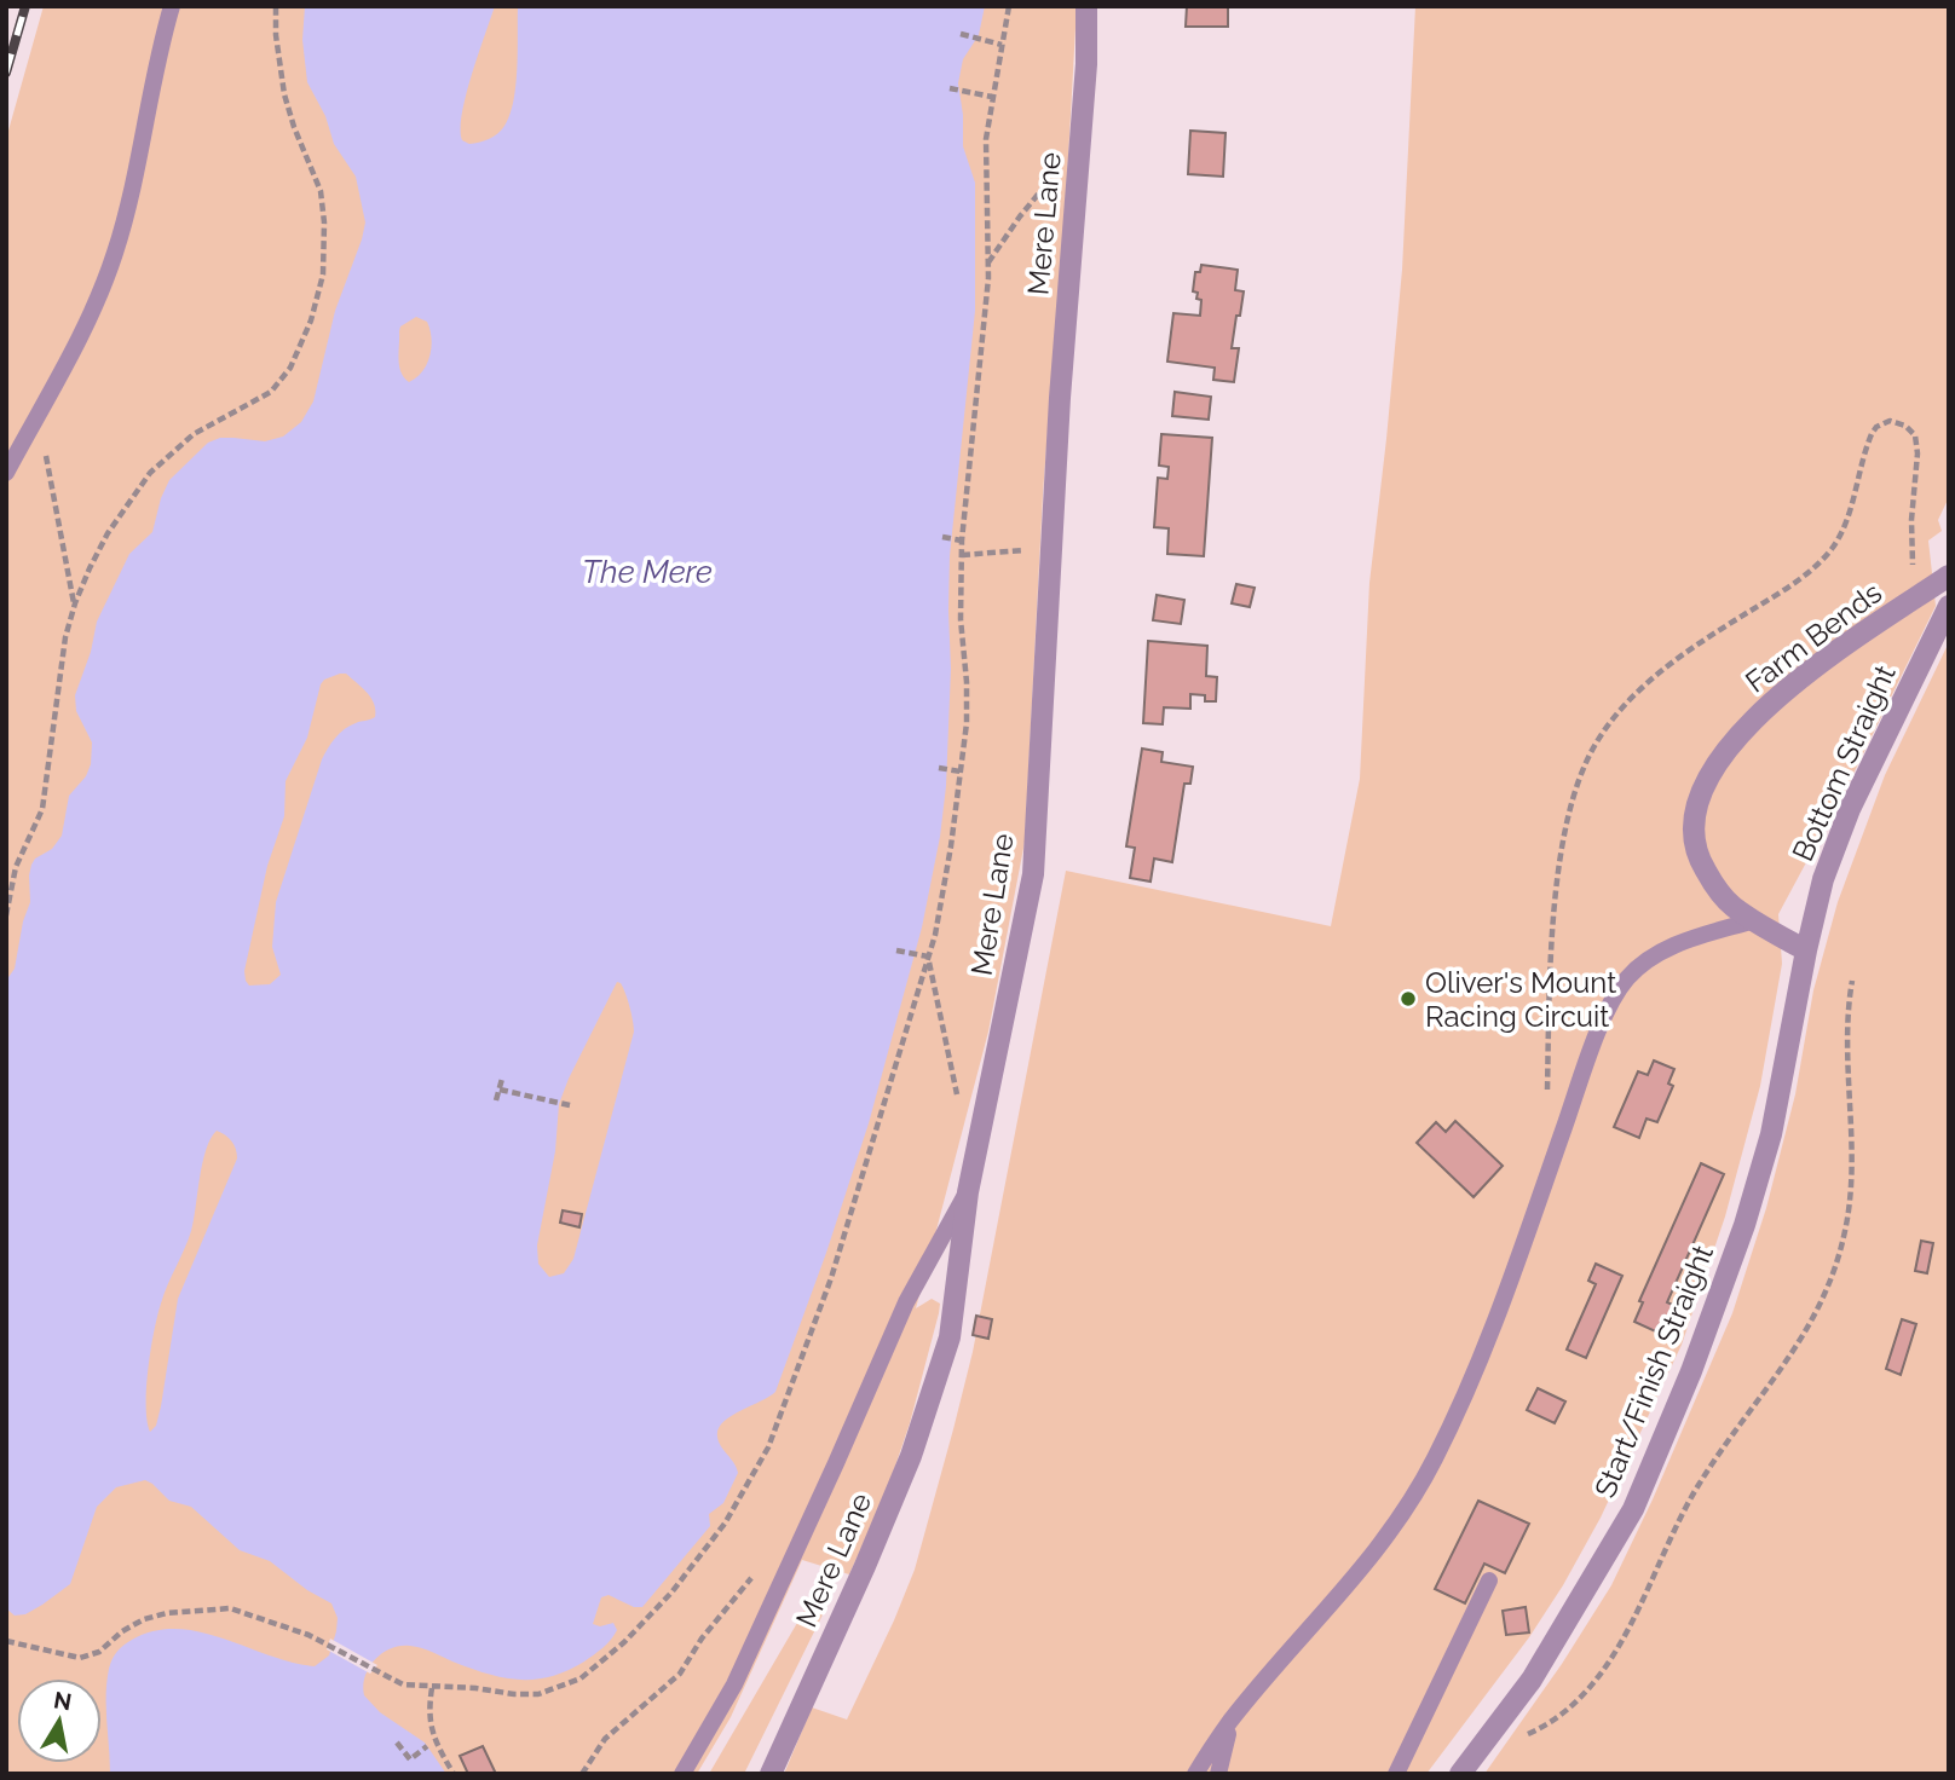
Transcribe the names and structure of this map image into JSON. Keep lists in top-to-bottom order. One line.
{"streets":{"street":["Mere Lane","Farm Bends","Bottom Straight","Start/Finish Straight"]},"crossings":[["Farm Bends","Bottom Straight"],["Farm Bends","Start/Finish Straight"],["Bottom Straight","Start/Finish Straight"]],"water":["The Mere"],"places":["Oliver's Mount Racing Circuit"],"north":"top"}
